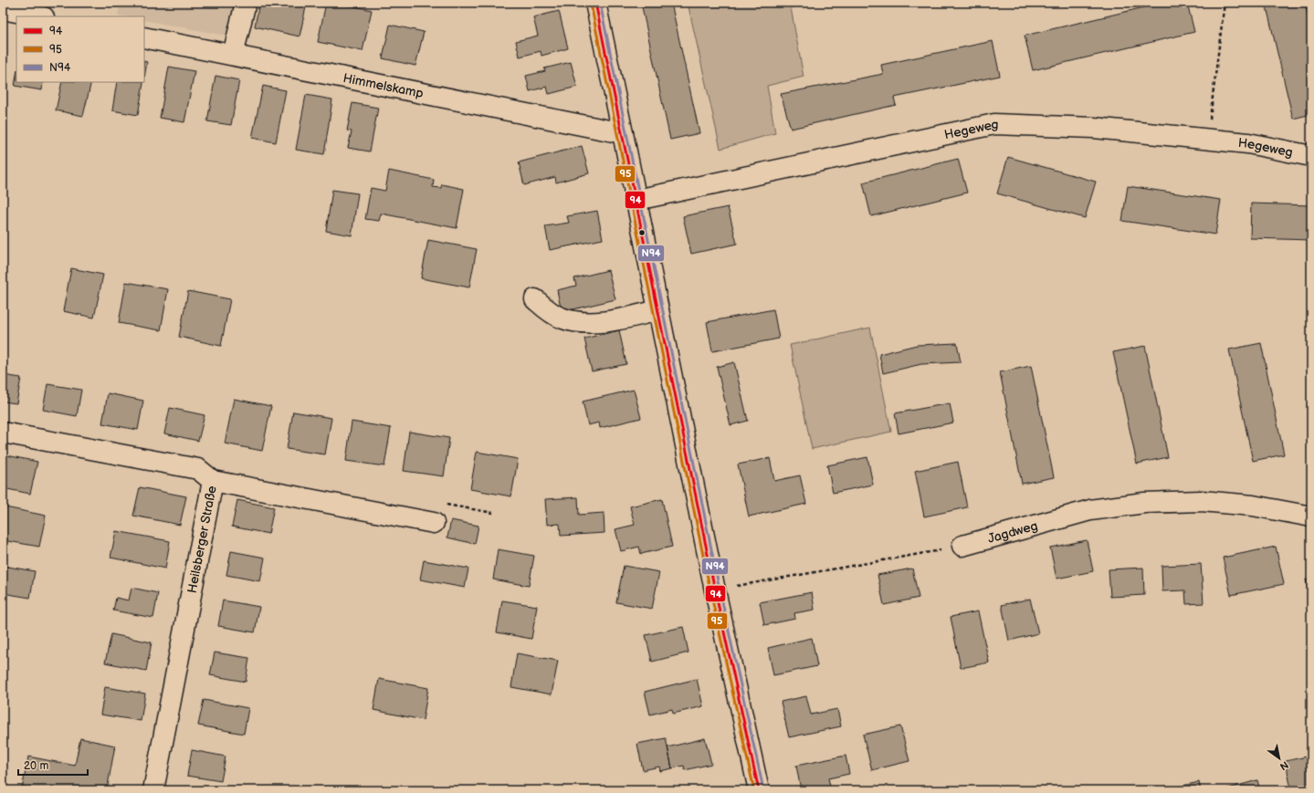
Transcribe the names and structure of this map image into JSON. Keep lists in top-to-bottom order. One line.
{"streets":{"street":["Himmelskamp","Hegeweg","Jagdweg","Heilsberger Straße"]},"lines":["transit line 94","transit line N94","transit line 95"],"legend":["94","95","N94"],"scale_bar":"20 m","north":"bottom right"}
